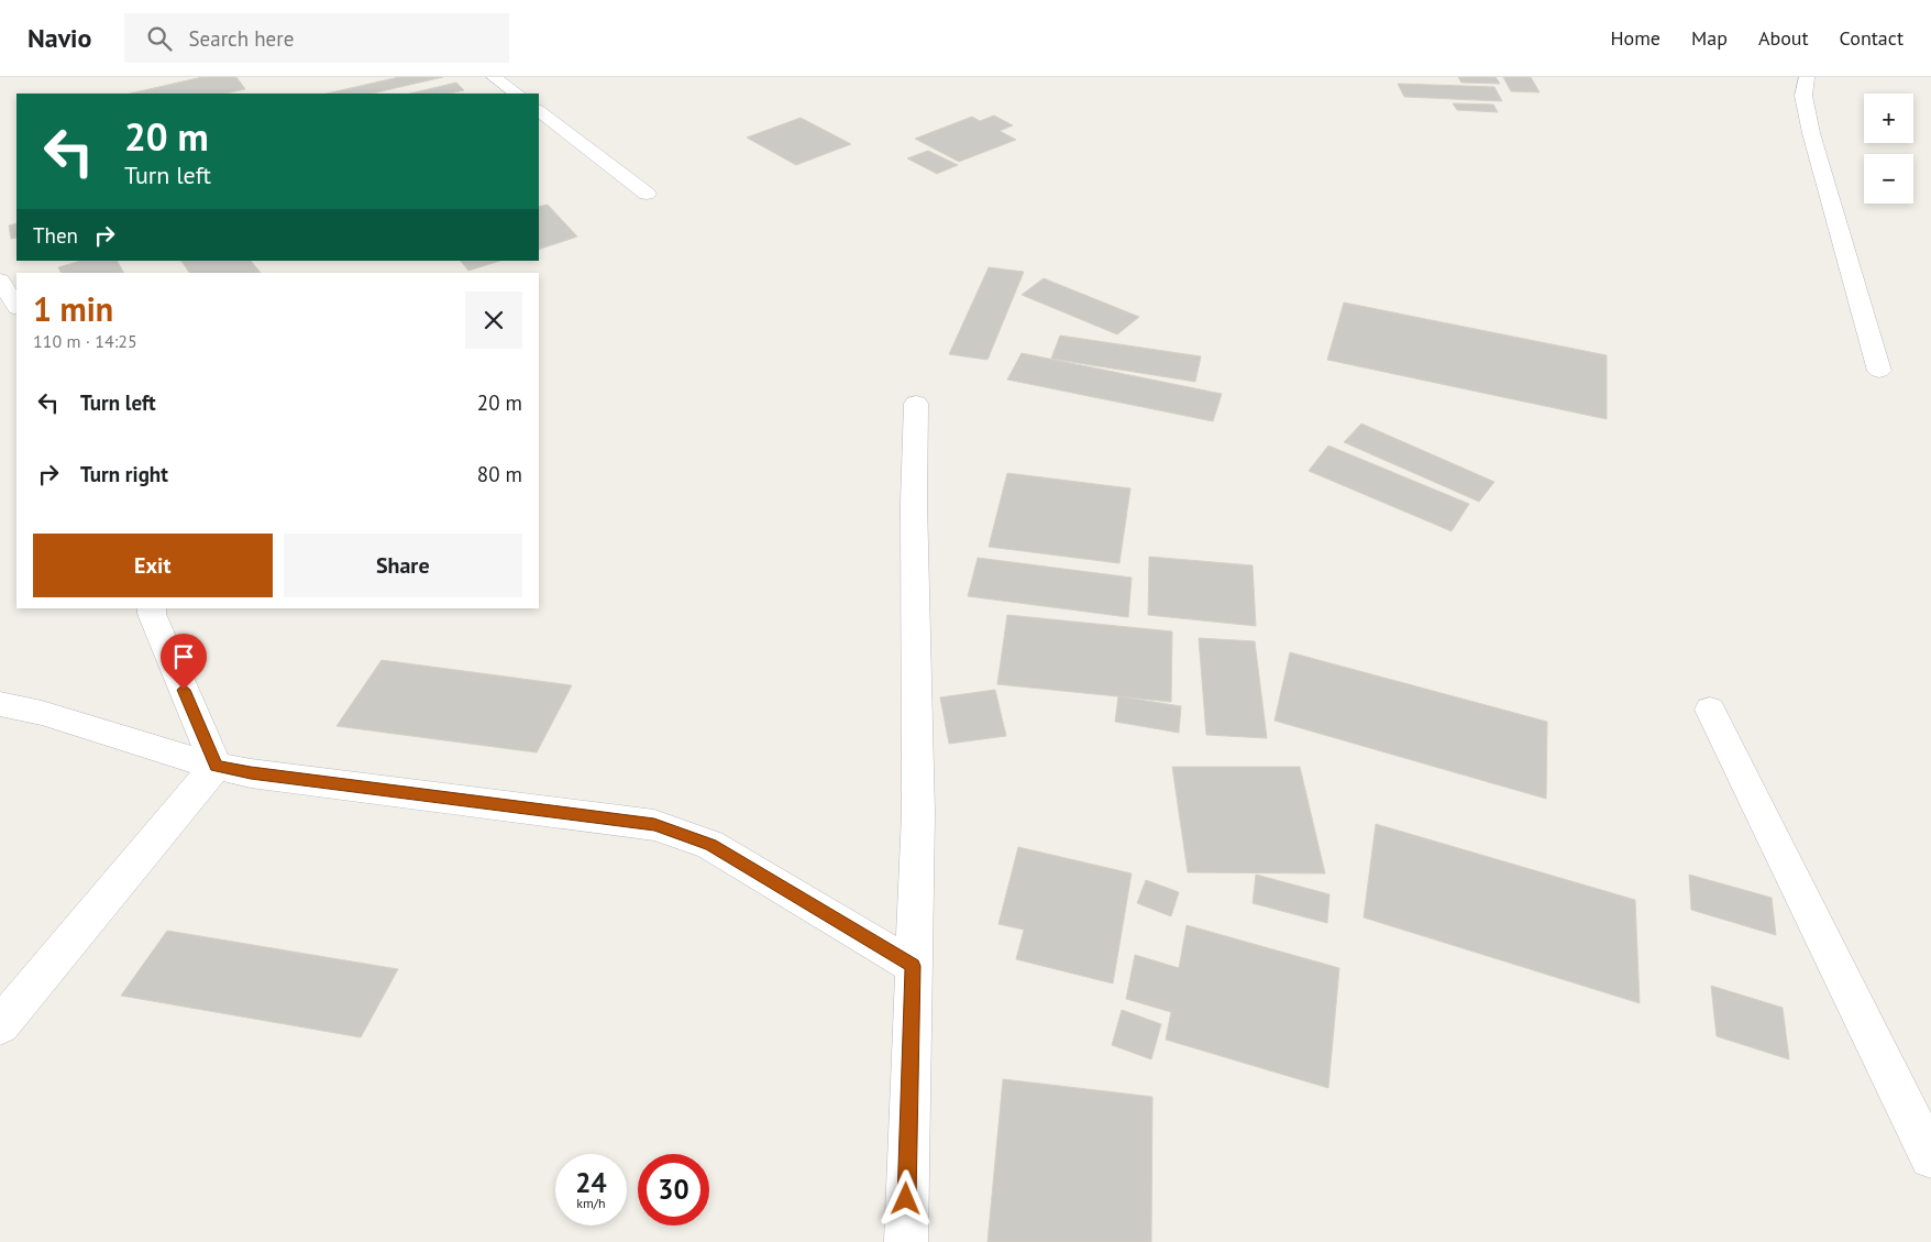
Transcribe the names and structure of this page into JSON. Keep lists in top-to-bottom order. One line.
{"page":{"header":"Navio","search":"Search here","nav":["Home","Map","About","Contact"],"map_buttons":["+","−"],"turn":["20 m","Turn left"],"then":"Then","heading":["1 min","110 m · 14:25"],"list":[{"name":"Turn left","value":"20 m"},{"name":"Turn right","value":"80 m"}],"buttons":["Exit","Share"],"speed":"24 km/h","limit":"30"}}
